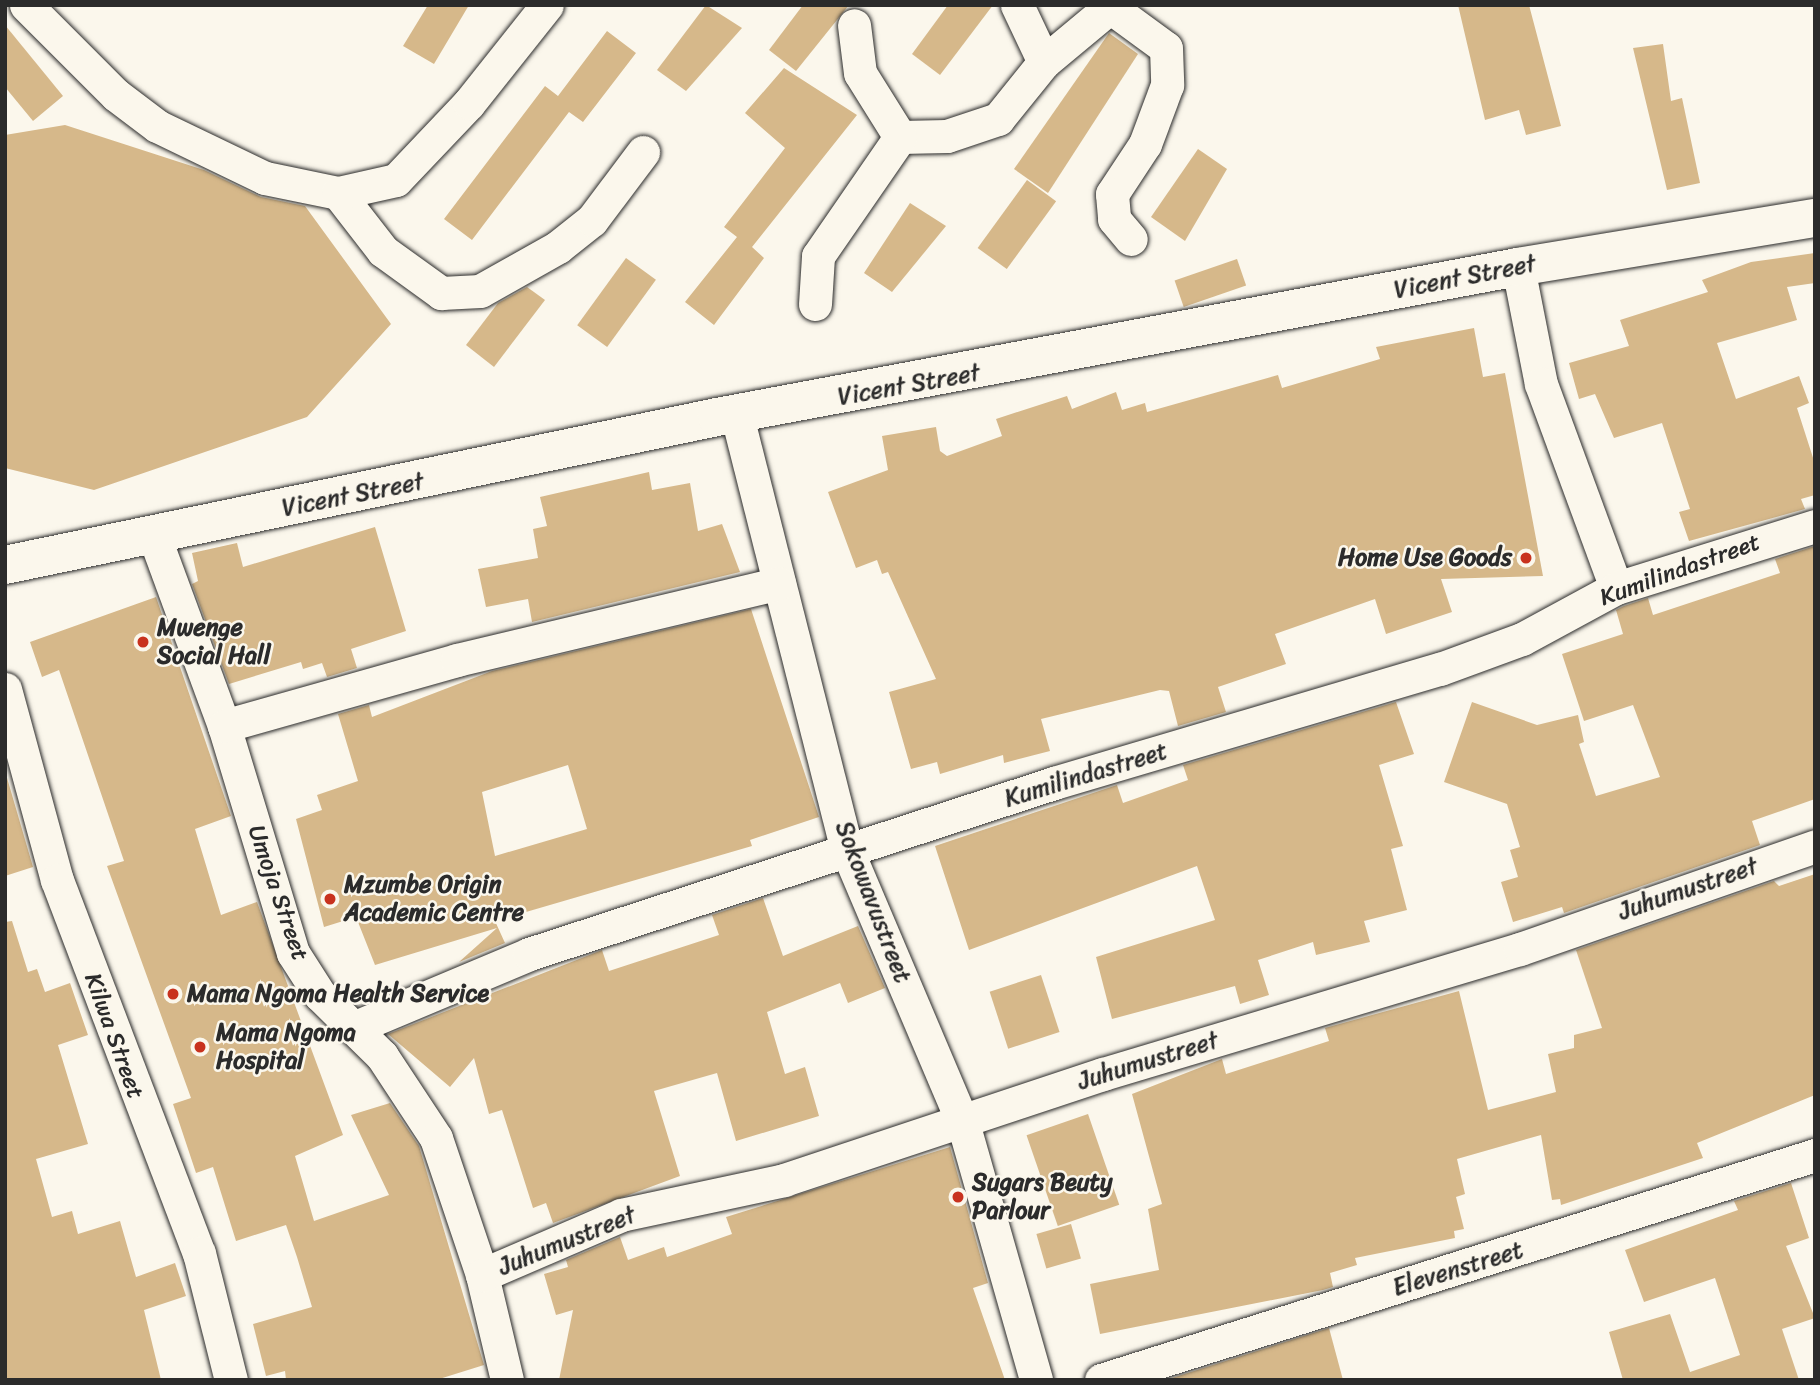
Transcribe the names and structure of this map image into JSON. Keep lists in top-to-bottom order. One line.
{"streets":{"street":["Vicent Street","Kumilindastreet","Juhumustreet","Umoja Street","Sokowavustreet","Kilwa Street","Elevenstreet"]},"crossings":[["Vicent Street","Umoja Street"],["Vicent Street","Sokowavustreet"],["Kumilindastreet","Umoja Street"],["Kumilindastreet","Sokowavustreet"],["Juhumustreet","Umoja Street"],["Juhumustreet","Sokowavustreet"]],"places":["Home Use Goods","Mwenge Social Hall","Mzumbe Origin Academic Centre","Mama Ngoma Health Service","Mama Ngoma Hospital","Sugars Beuty Parlour"]}
